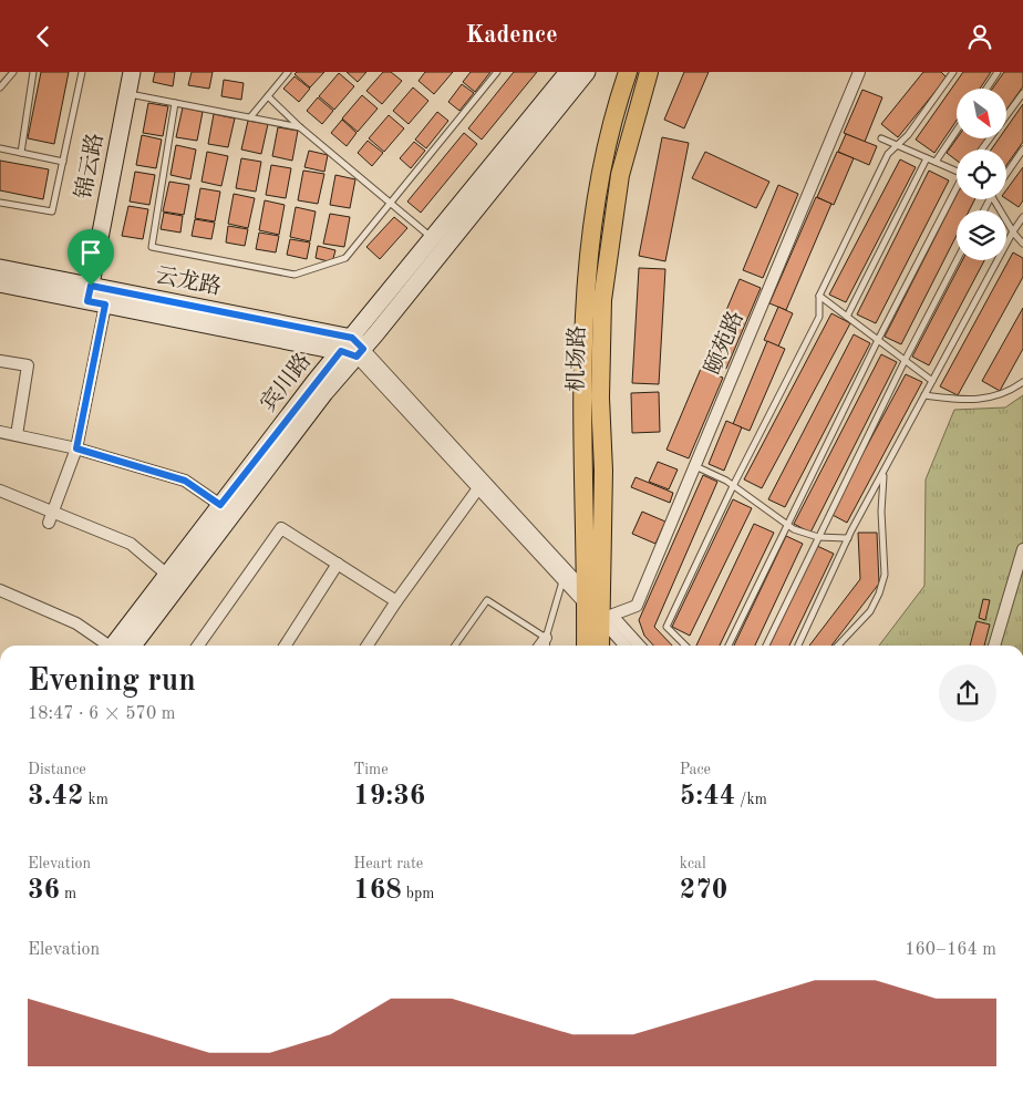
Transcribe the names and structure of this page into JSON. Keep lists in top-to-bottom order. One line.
{"streets":{"main road":["锦云路","云龙路","机场路","宾川路"],"street":["颐苑路"]},"crossings":[["锦云路","云龙路"],["云龙路","宾川路"],["颐苑路","机场路"]],"north":"bottom right","page":{"header":"Kadence","heading":["Evening run","18:47 · 6 × 570 m"],"stats":[["Distance","3.42 km"],["Time","19:36"],["Pace","5:44 /km"],["Elevation","36 m"],["Heart rate","168 bpm"],["kcal","270"]],"chart":["Elevation","160–164 m"]}}
